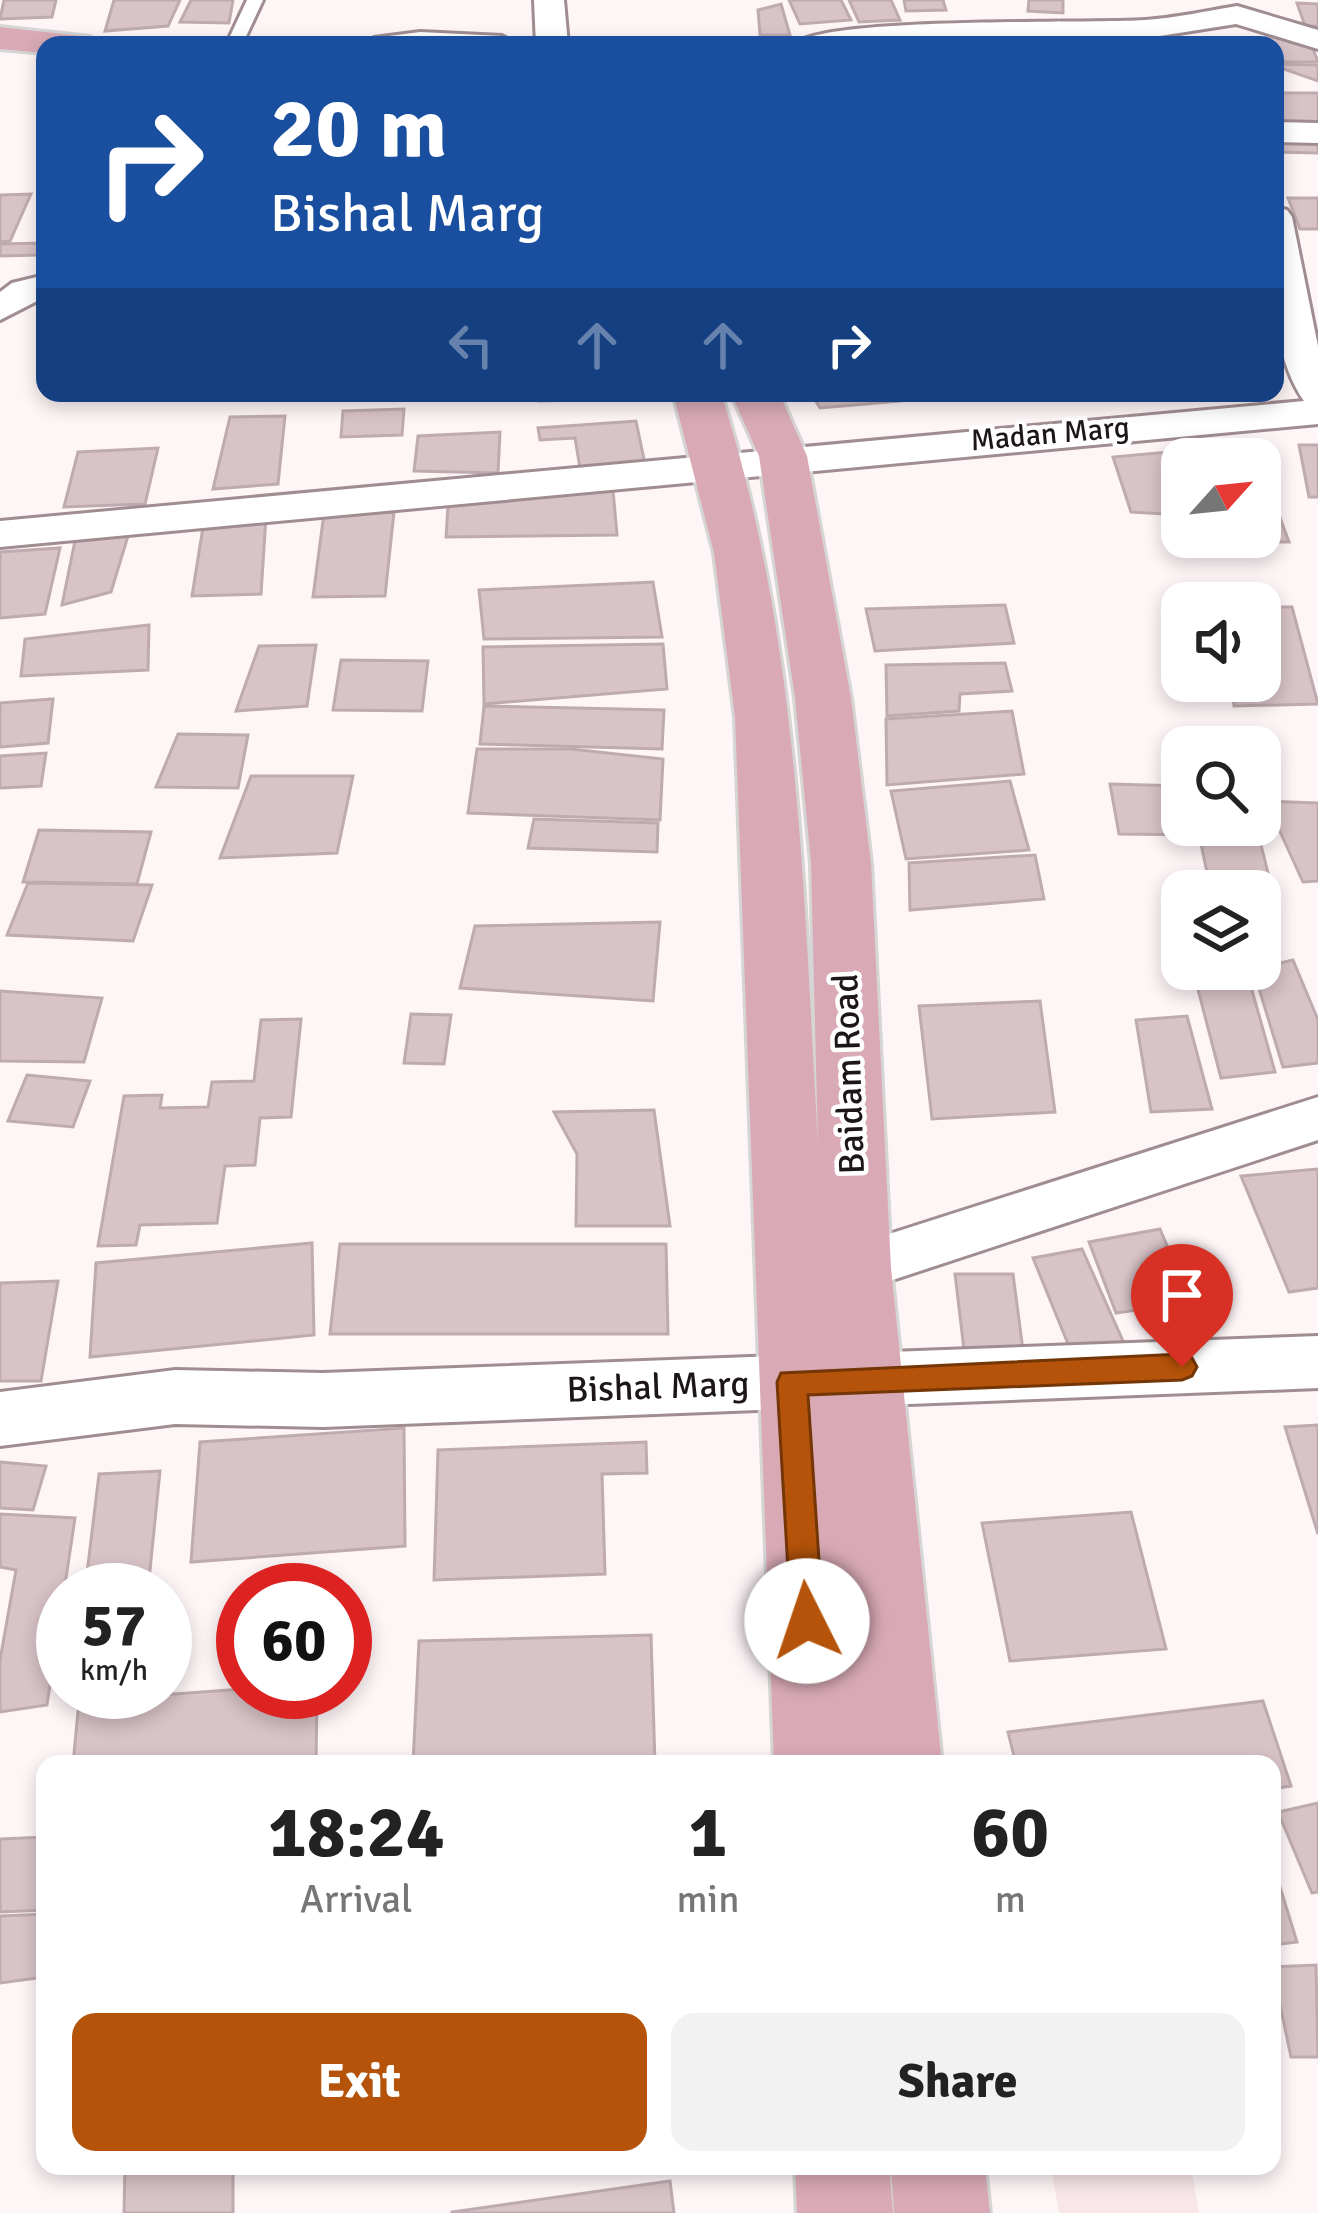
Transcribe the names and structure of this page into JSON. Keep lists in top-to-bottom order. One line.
{"streets":{"main road":["Baidam Road"],"street":["Madan Marg","Bishal Marg"]},"crossings":[["Madan Marg","Baidam Road"],["Baidam Road","Bishal Marg"]],"north":"top right","page":{"turn":["20 m","Bishal Marg"],"speed":"57 km/h","limit":"60","eta":["18:24","Arrival","1","min","60","m"],"buttons":["Exit","Share"]}}
